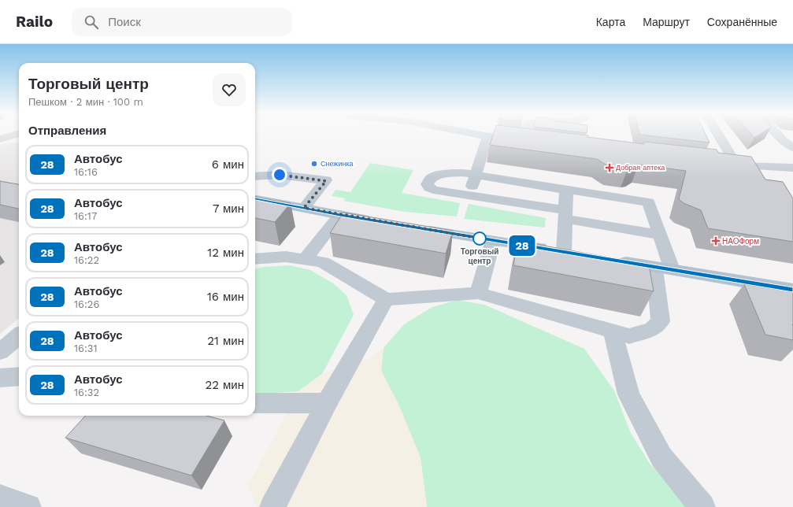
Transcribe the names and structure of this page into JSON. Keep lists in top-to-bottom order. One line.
{"places":{"other":["Снежинка","Торговый центр"],"health":["Добрая аптека","НАОФорм"]},"lines":["bus line 28"],"page":{"header":"Railo","search":"Поиск","nav":["Карта","Маршрут","Сохранённые"],"on_map":"28","heading":[["Торговый центр","Пешком · 2 мин · 100 m"],"Отправления"],"list":[{"mark":"28","name":"Автобус","note":"16:16","value":"6 мин"},{"mark":"28","name":"Автобус","note":"16:17","value":"7 мин"},{"mark":"28","name":"Автобус","note":"16:22","value":"12 мин"},{"mark":"28","name":"Автобус","note":"16:26","value":"16 мин"},{"mark":"28","name":"Автобус","note":"16:31","value":"21 мин"},{"mark":"28","name":"Автобус","note":"16:32","value":"22 мин"}]}}
